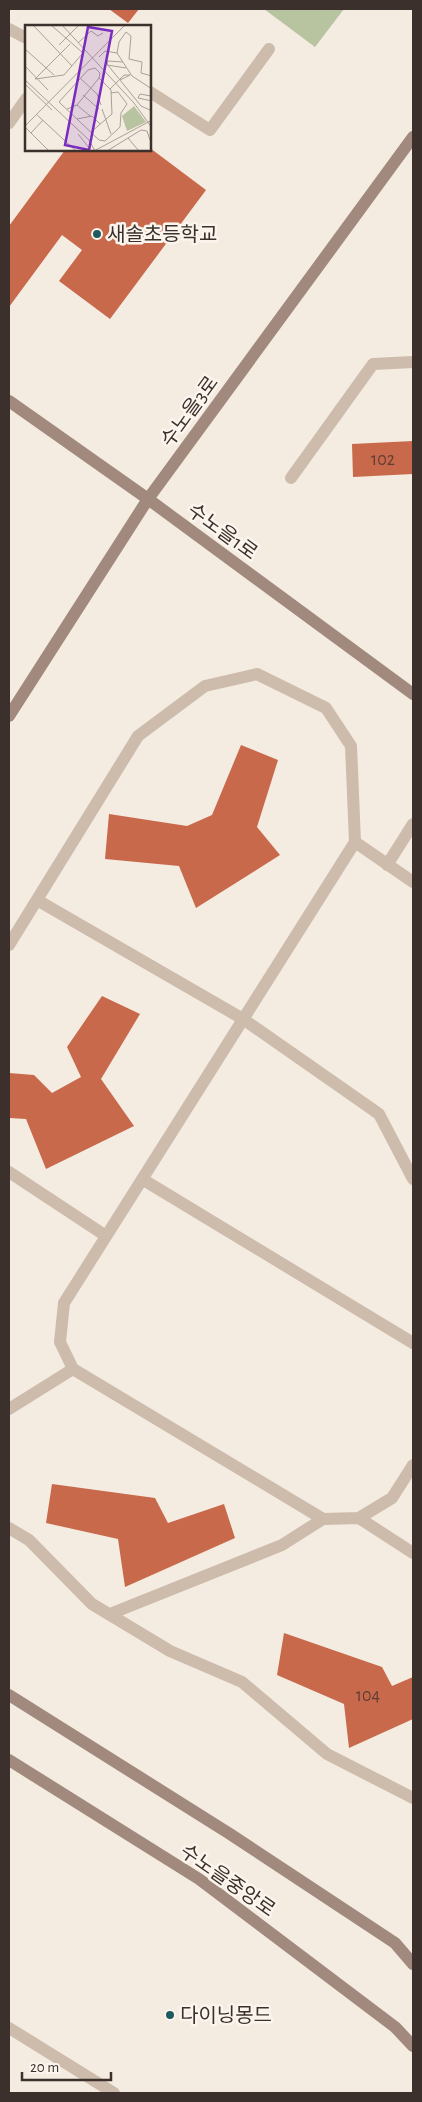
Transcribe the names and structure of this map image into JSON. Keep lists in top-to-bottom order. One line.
{"streets":{"street":["수노을3로","수노을1로","수노을중앙로"]},"crossings":[["수노을3로","수노을1로"]],"places":["새솔초등학교","다이닝몽드"],"house_numbers":["102","104"],"scale_bar":"20 m"}
